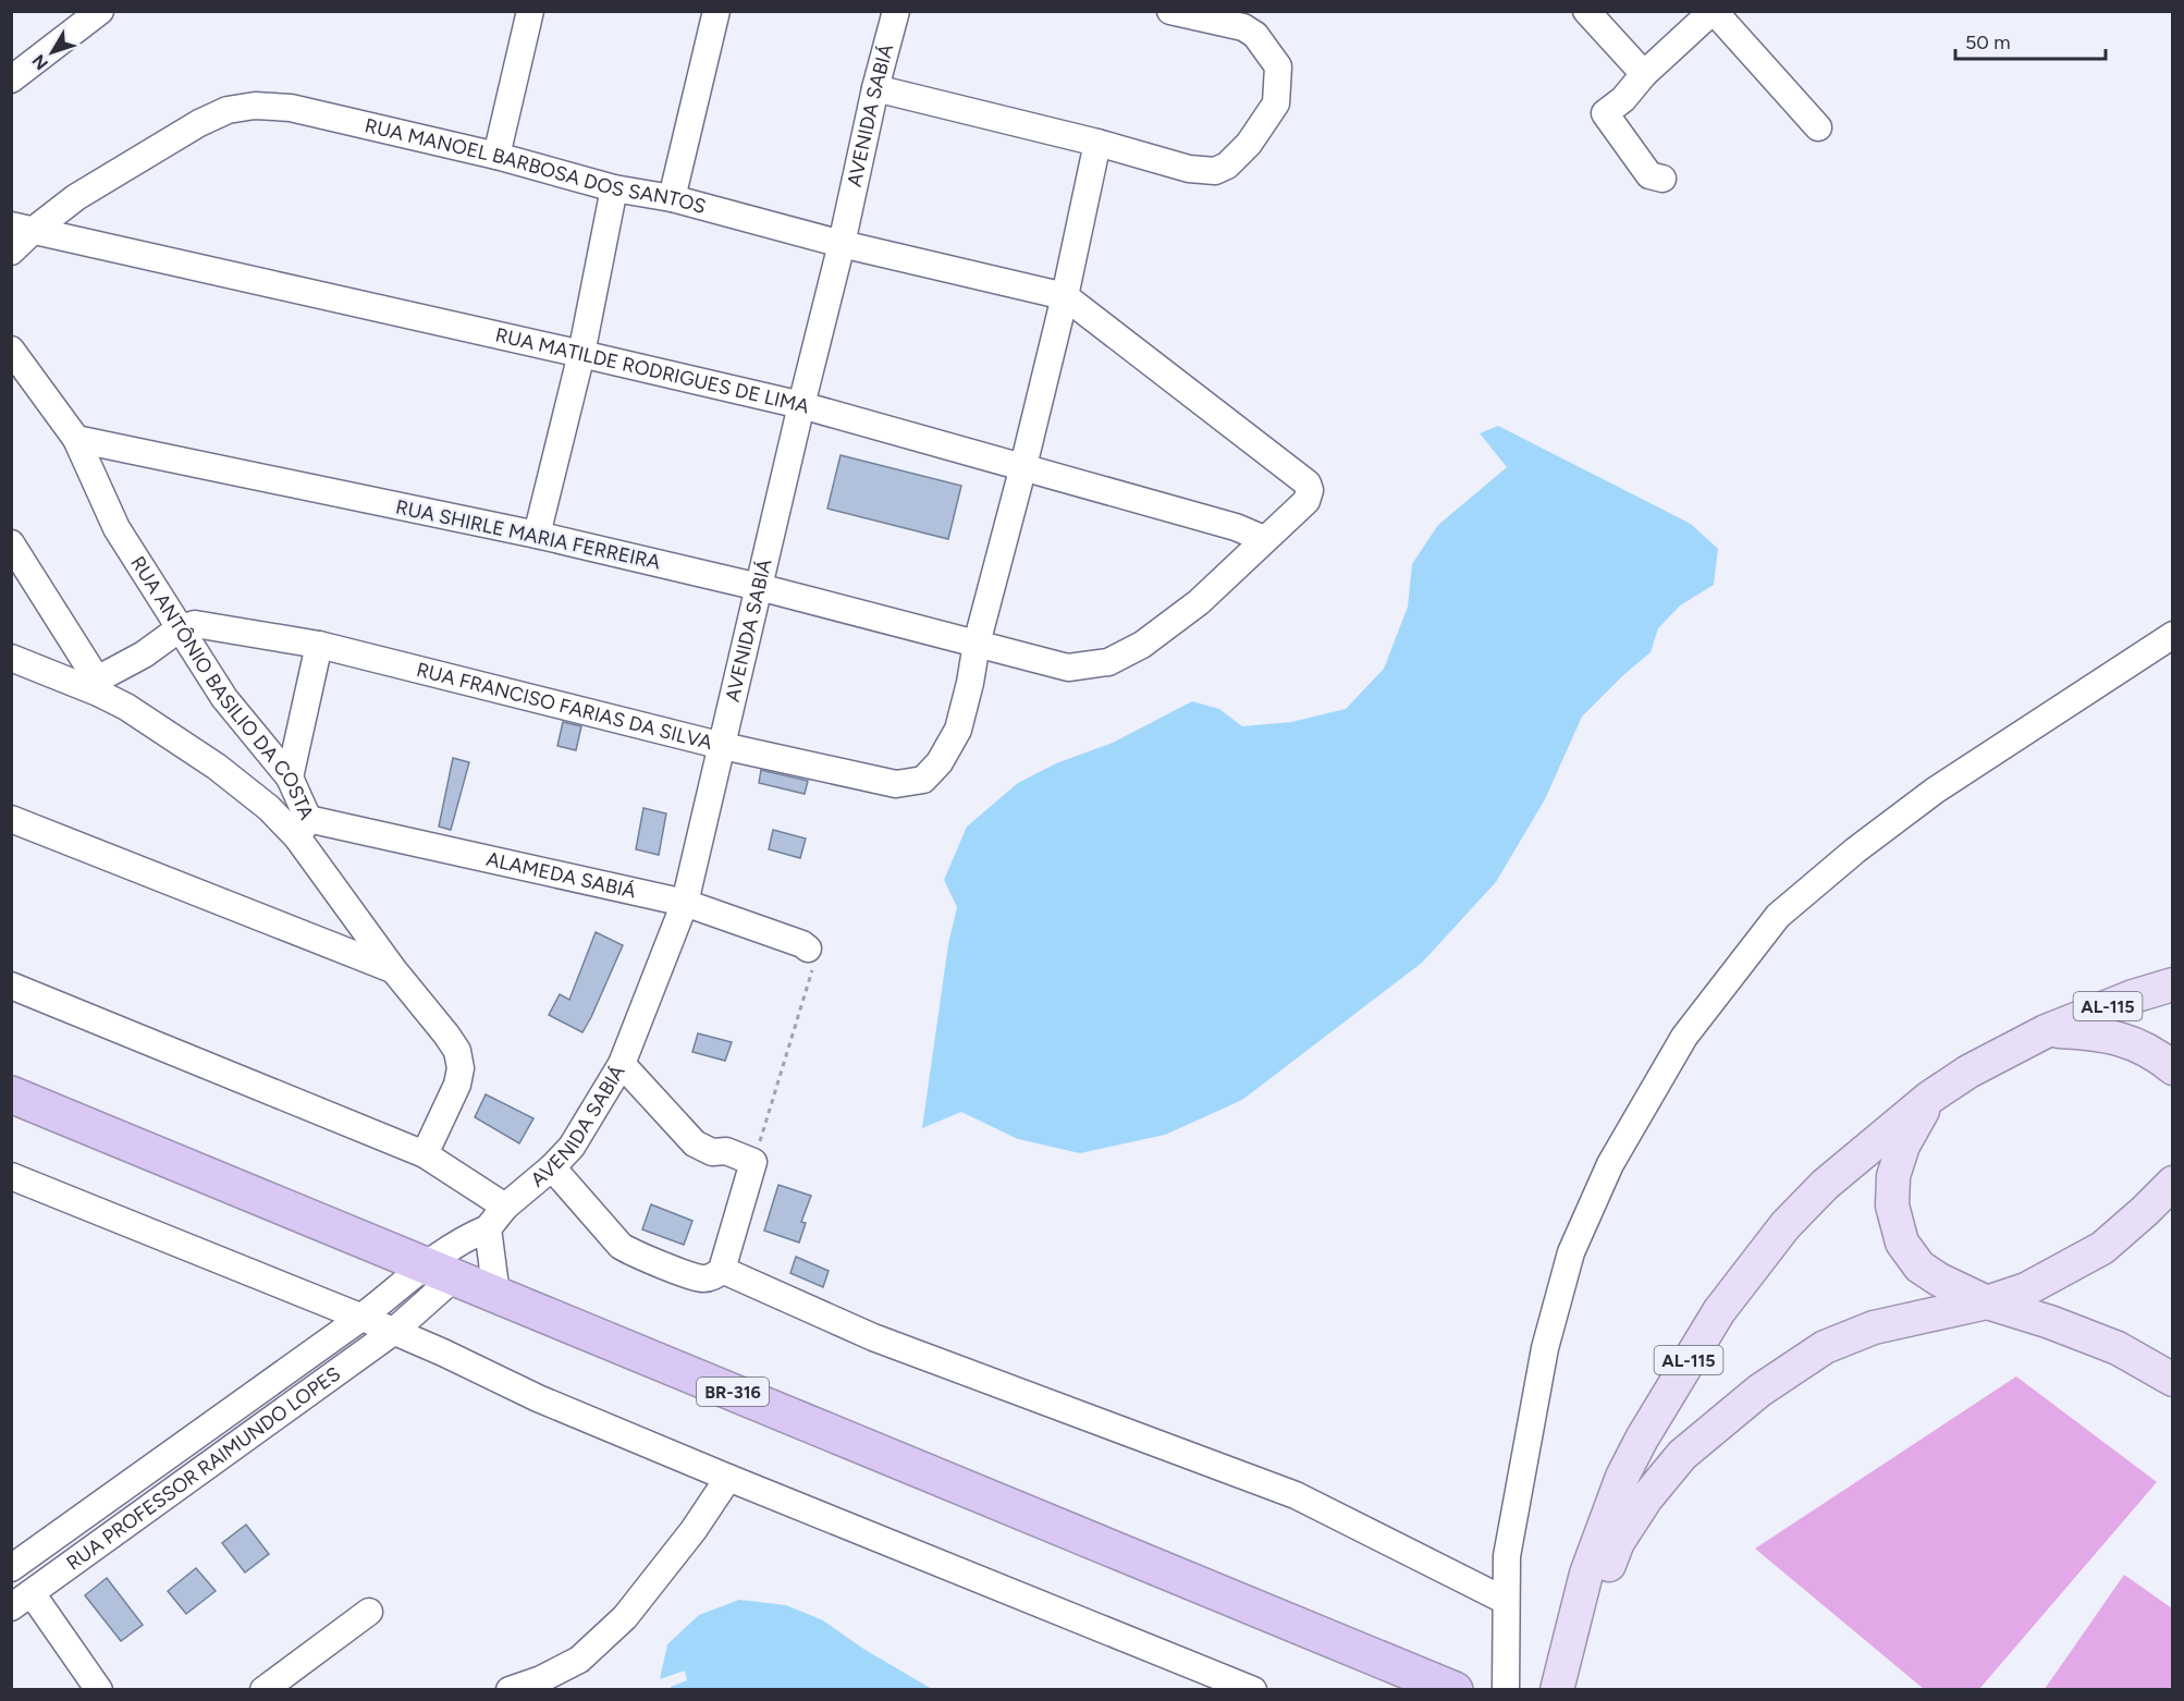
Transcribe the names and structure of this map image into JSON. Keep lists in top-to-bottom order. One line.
{"streets":{"highway":["BR-316"],"main road":["AL-115"],"street":["AVENIDA SABIÁ","RUA MANOEL BARBOSA DOS SANTOS","RUA MATILDE RODRIGUES DE LIMA","RUA SHIRLE MARIA FERREIRA","RUA ANTÔNIO BASILIO DA COSTA","RUA FRANCISO FARIAS DA SILVA","ALAMEDA SABIÁ","RUA PROFESSOR RAIMUNDO LOPES"]},"crossings":[["AVENIDA SABIÁ","RUA MANOEL BARBOSA DOS SANTOS"],["AVENIDA SABIÁ","RUA MATILDE RODRIGUES DE LIMA"],["AVENIDA SABIÁ","RUA SHIRLE MARIA FERREIRA"],["AVENIDA SABIÁ","RUA FRANCISO FARIAS DA SILVA"],["AVENIDA SABIÁ","ALAMEDA SABIÁ"],["RUA MANOEL BARBOSA DOS SANTOS","RUA MATILDE RODRIGUES DE LIMA"],["RUA MANOEL BARBOSA DOS SANTOS","RUA SHIRLE MARIA FERREIRA"],["RUA MATILDE RODRIGUES DE LIMA","RUA SHIRLE MARIA FERREIRA"],["RUA SHIRLE MARIA FERREIRA","RUA ANTÔNIO BASILIO DA COSTA"],["RUA SHIRLE MARIA FERREIRA","RUA FRANCISO FARIAS DA SILVA"],["RUA ANTÔNIO BASILIO DA COSTA","RUA FRANCISO FARIAS DA SILVA"],["RUA ANTÔNIO BASILIO DA COSTA","ALAMEDA SABIÁ"],["BR-316","RUA PROFESSOR RAIMUNDO LOPES"]],"scale_bar":"50 m","north":"bottom left"}
